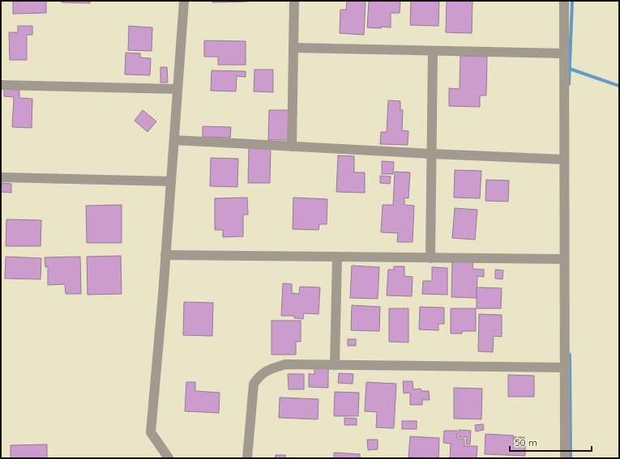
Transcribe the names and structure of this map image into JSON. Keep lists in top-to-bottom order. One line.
{"scale_bar":"50 m"}
